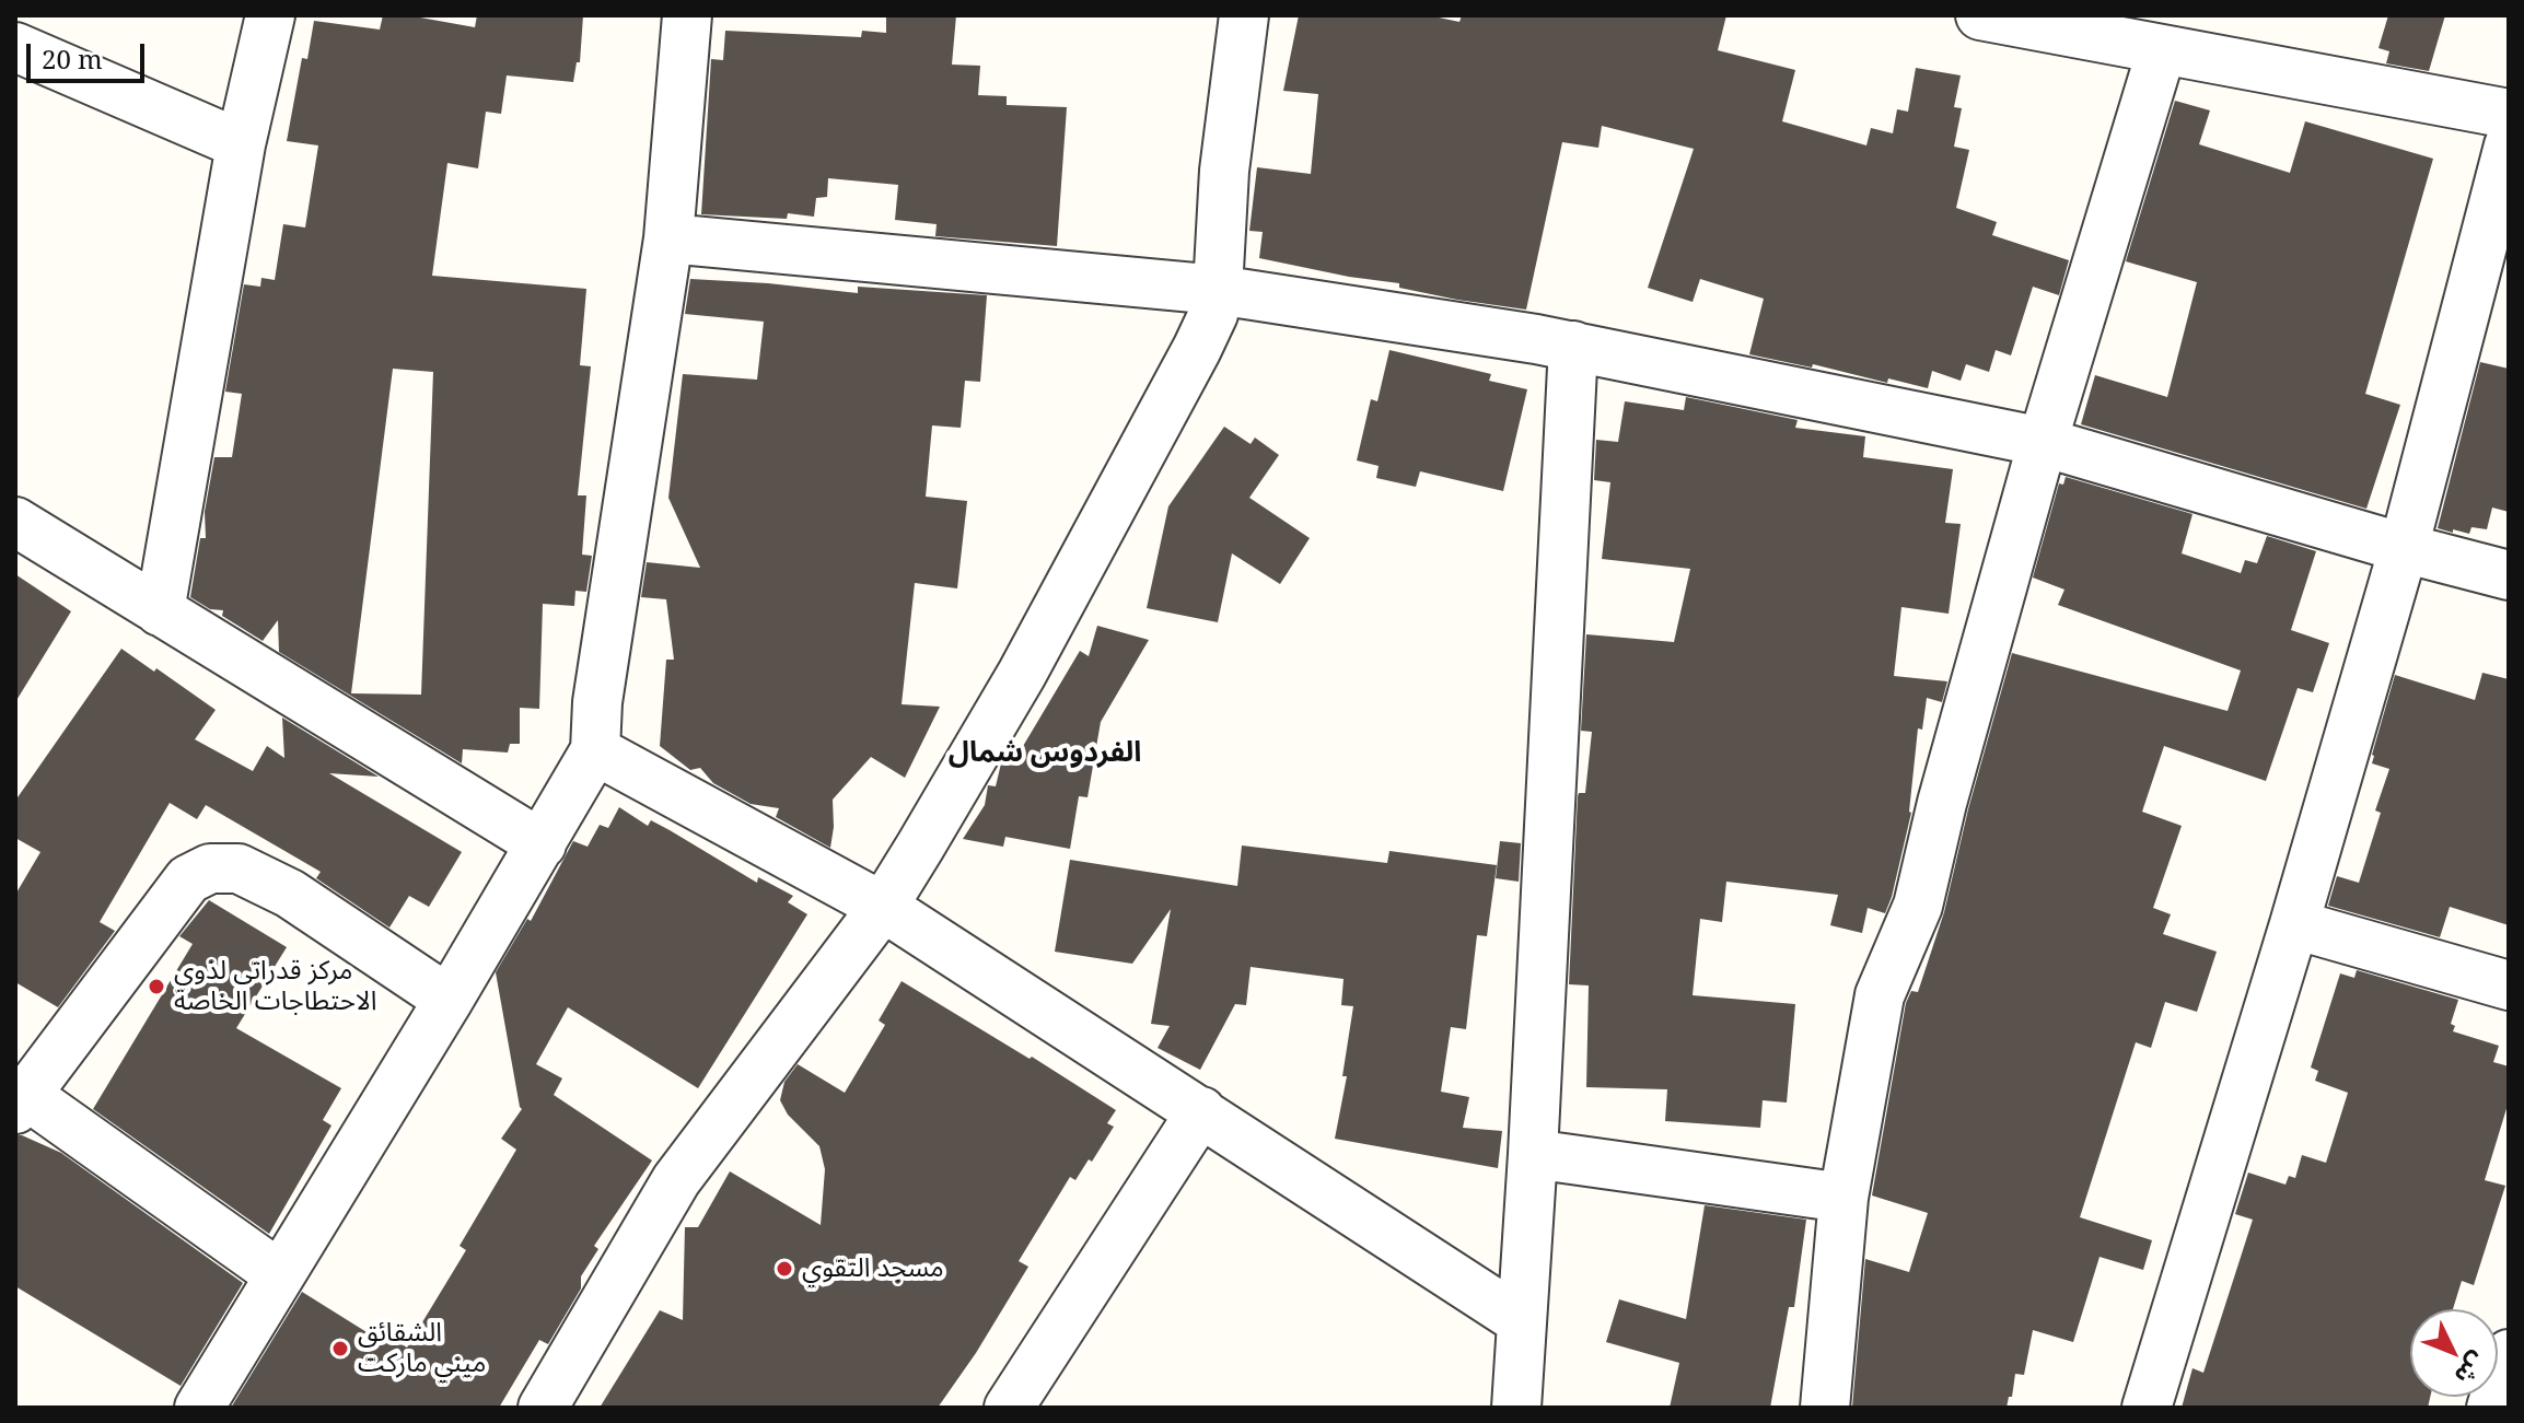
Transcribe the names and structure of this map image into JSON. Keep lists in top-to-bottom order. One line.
{"districts":["الفردوس شمال"],"places":["مركز قدراتي لذوي الاحتطاجات الخاصة","مسجد التقوي","الشقائق ميني ماركت"],"scale_bar":"20 m","north":"bottom right"}
